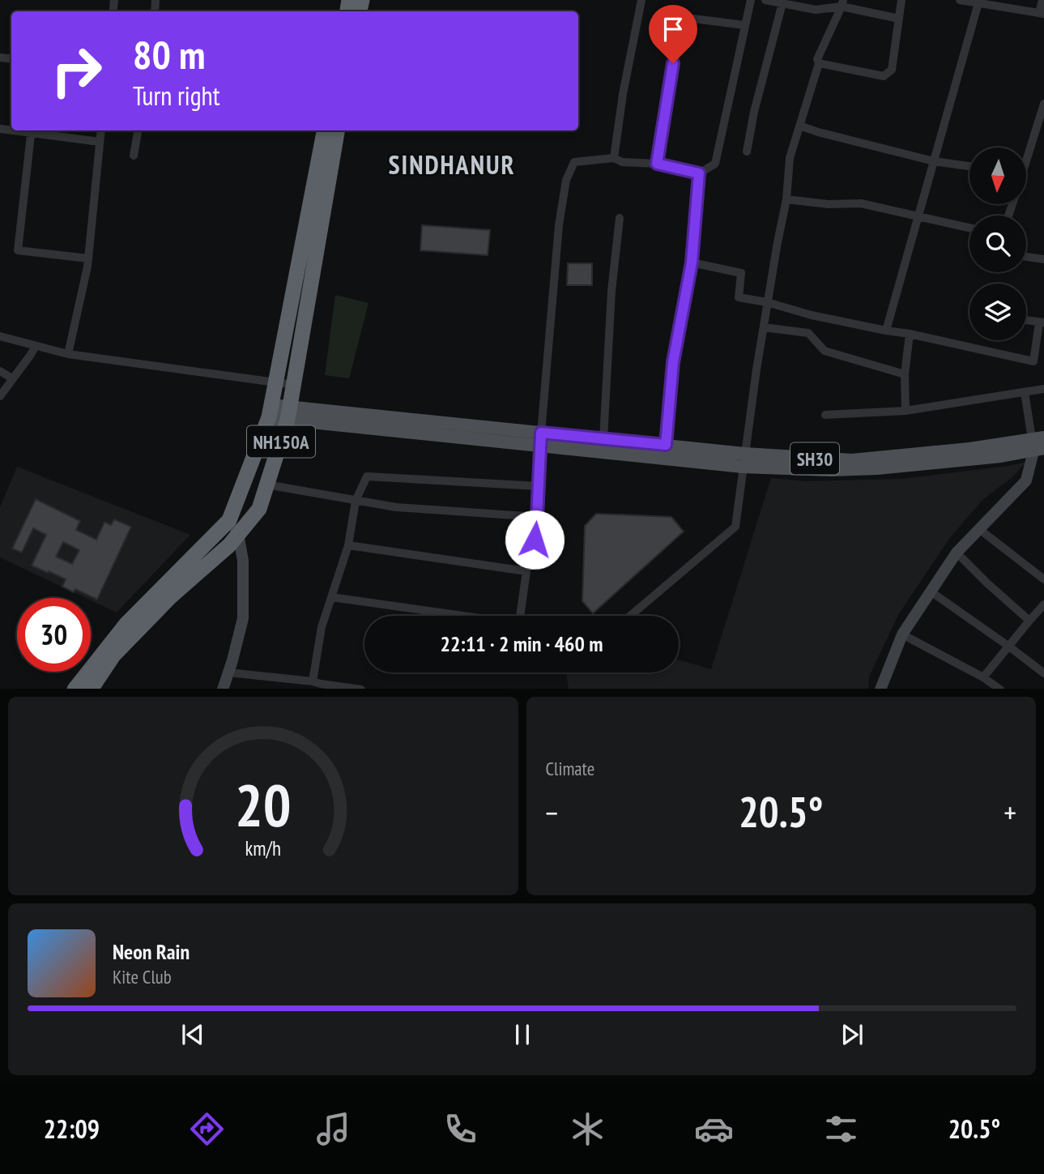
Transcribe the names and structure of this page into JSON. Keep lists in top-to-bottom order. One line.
{"streets":{"highway":["NH150A"]},"districts":["SINDHANUR"],"north":"bottom","page":{"turn":["80 m","Turn right"],"limit":"30","trip":"22:11 · 2 min · 460 m","tile":"Climate","heat":["−","20.5°","+"],"song":["Neon Rain","Kite Club"],"tabs":["22:09","20.5°"],"gauge":["20","km/h"]}}
